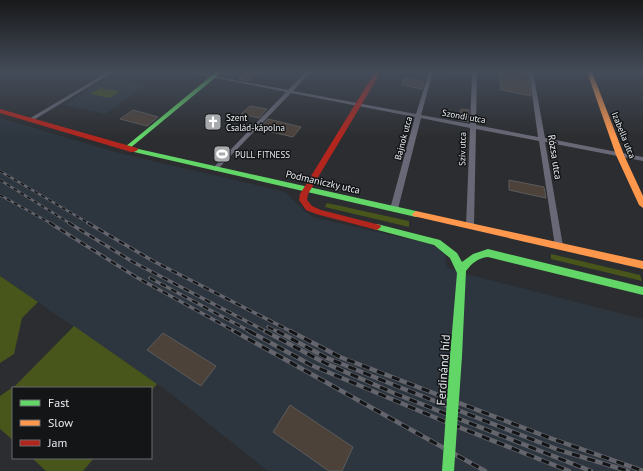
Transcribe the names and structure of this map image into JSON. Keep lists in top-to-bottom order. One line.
{"streets":{"street":["Szondi utca","Izabella utca","Bajnok utca","Szív utca","Rózsa utca","Podmaniczky utca","Ferdinánd híd"]},"crossings":[["Szondi utca","Izabella utca"],["Szondi utca","Bajnok utca"],["Szondi utca","Szív utca"],["Szondi utca","Rózsa utca"],["Bajnok utca","Podmaniczky utca"],["Szív utca","Podmaniczky utca"],["Rózsa utca","Podmaniczky utca"]],"places":{"church":["Szent Család-kápolna"],"sports":["PULL FITNESS"]},"legend":["Fast","Slow","Jam"]}
